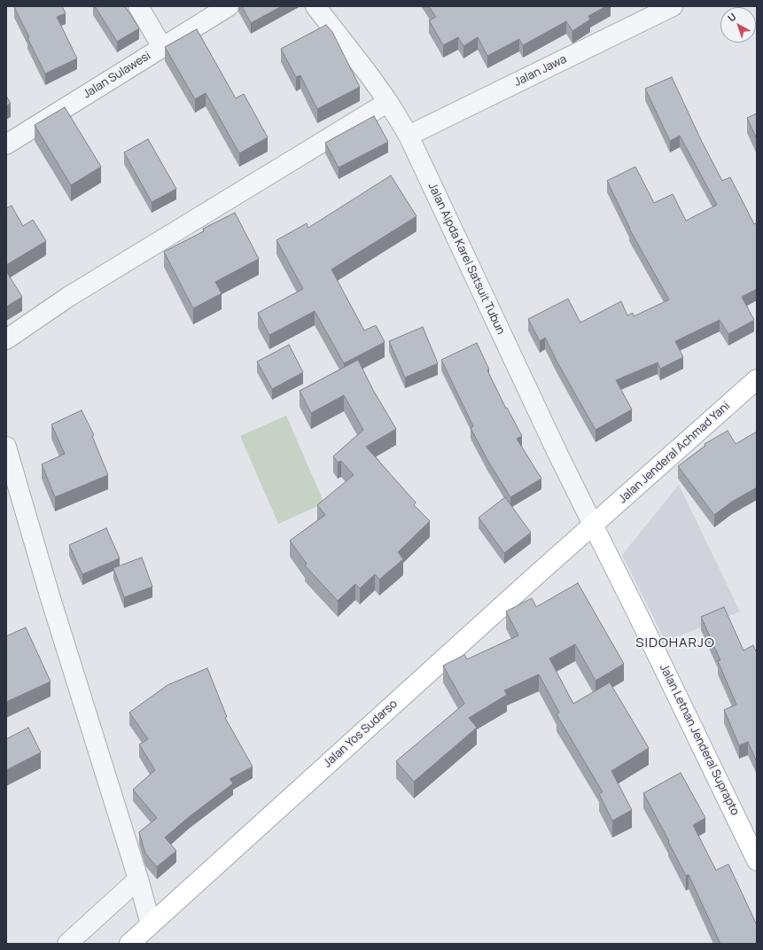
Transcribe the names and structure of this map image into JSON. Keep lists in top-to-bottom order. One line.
{"streets":{"main road":["Jalan Jenderal Achmad Yani","Jalan Yos Sudarso","Jalan Letnan Jenderal Suprapto"],"street":["Jalan Jawa","Jalan Sulawesi","Jalan Aipda Karel Satsuit Tubun"]},"crossings":[["Jalan Jawa","Jalan Aipda Karel Satsuit Tubun"],["Jalan Aipda Karel Satsuit Tubun","Jalan Jenderal Achmad Yani"],["Jalan Aipda Karel Satsuit Tubun","Jalan Yos Sudarso"],["Jalan Aipda Karel Satsuit Tubun","Jalan Letnan Jenderal Suprapto"],["Jalan Jenderal Achmad Yani","Jalan Yos Sudarso"],["Jalan Jenderal Achmad Yani","Jalan Letnan Jenderal Suprapto"],["Jalan Yos Sudarso","Jalan Letnan Jenderal Suprapto"]],"districts":["SIDOHARJO"],"north":"top left"}
